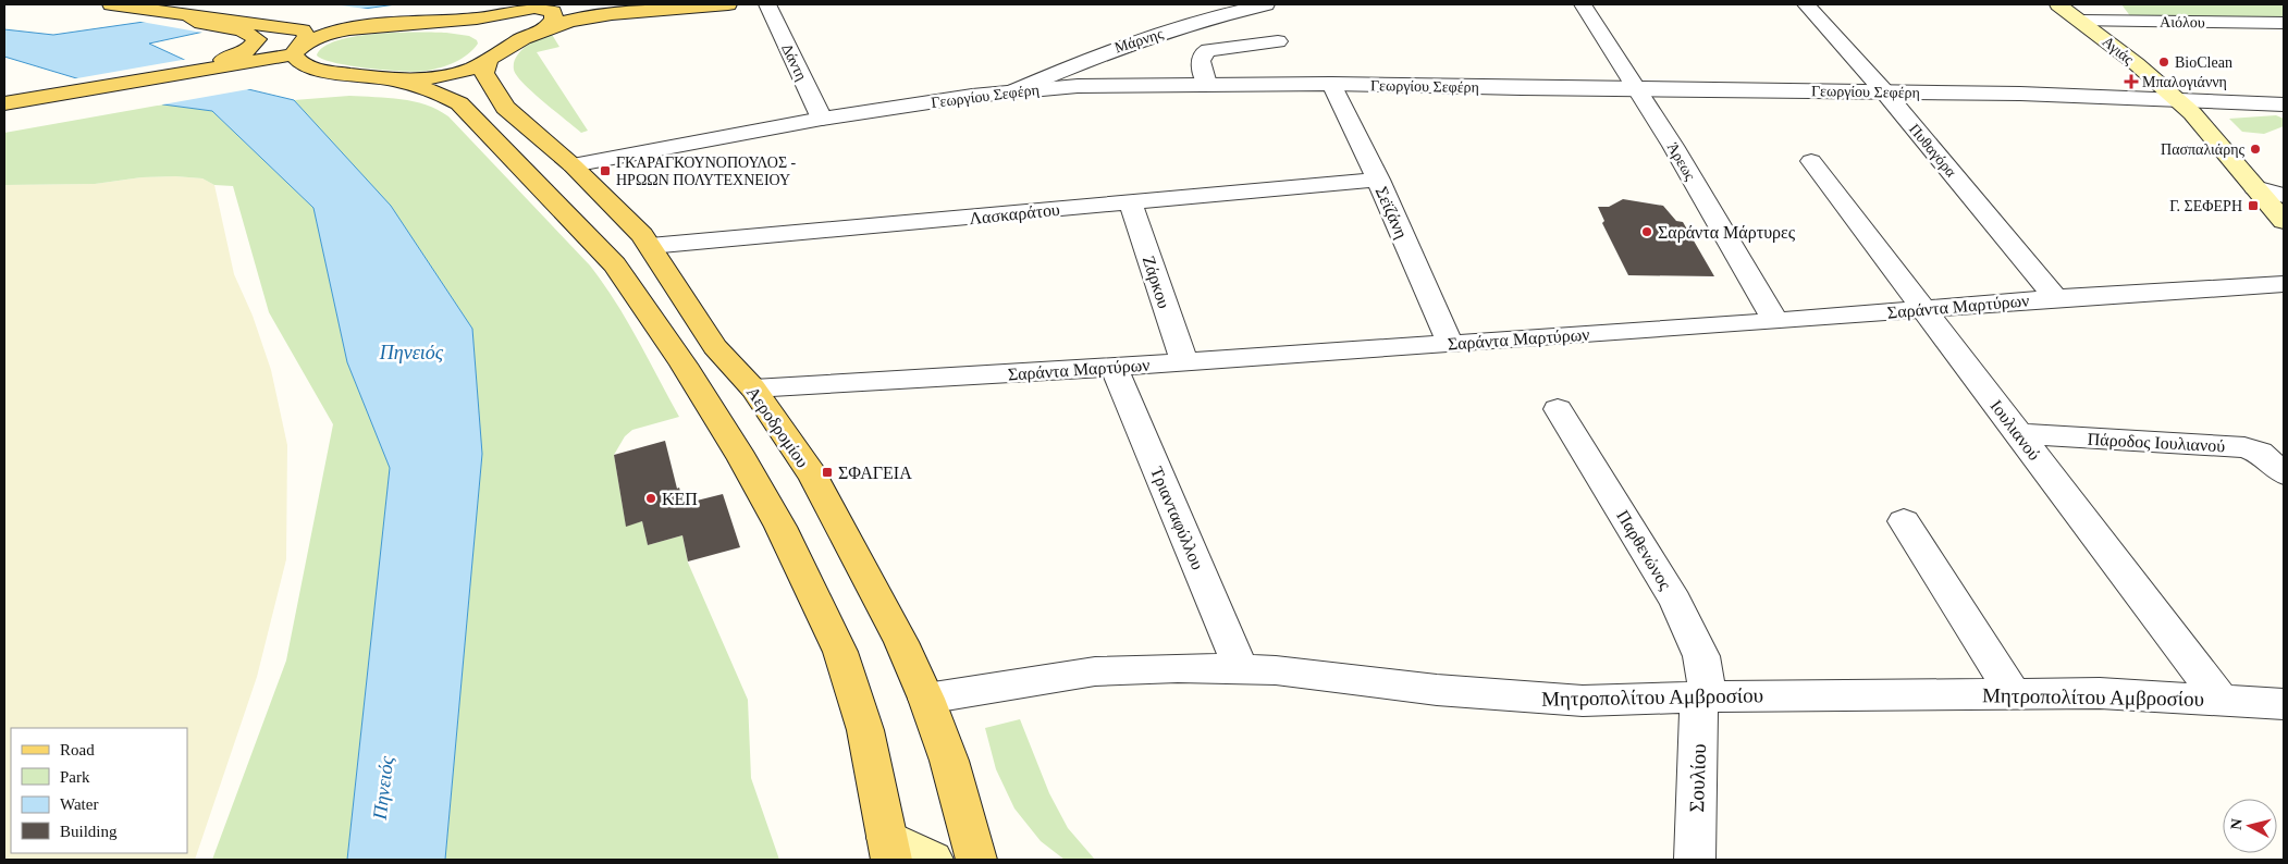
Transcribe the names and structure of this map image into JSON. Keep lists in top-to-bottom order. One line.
{"streets":{"main road":["Αγιάς","Αεροδρομίου"],"street":["Αιόλου","Μάρνης","Δάντη","Γεωργίου Σεφέρη","Πυθαγόρα","Άρεως","Σεϊζάνη","Λασκαράτου","Ζάρκου","Σαράντα Μαρτύρων","Ιουλιανού","Πάροδος Ιουλιανού","Τριανταφύλλου","Παρθενώνος","Μητροπολίτου Αμβροσίου","Σουλίου"]},"crossings":[["Αιόλου","Αγιάς"],["Μάρνης","Γεωργίου Σεφέρη"],["Αγιάς","Γεωργίου Σεφέρη"],["Δάντη","Γεωργίου Σεφέρη"],["Γεωργίου Σεφέρη","Πυθαγόρα"],["Γεωργίου Σεφέρη","Άρεως"],["Γεωργίου Σεφέρη","Σεϊζάνη"],["Γεωργίου Σεφέρη","Αεροδρομίου"],["Πυθαγόρα","Σαράντα Μαρτύρων"],["Άρεως","Σαράντα Μαρτύρων"],["Σεϊζάνη","Λασκαράτου"],["Σεϊζάνη","Σαράντα Μαρτύρων"],["Λασκαράτου","Ζάρκου"],["Λασκαράτου","Αεροδρομίου"],["Ζάρκου","Σαράντα Μαρτύρων"],["Σαράντα Μαρτύρων","Αεροδρομίου"],["Σαράντα Μαρτύρων","Ιουλιανού"],["Σαράντα Μαρτύρων","Τριανταφύλλου"],["Αεροδρομίου","Μητροπολίτου Αμβροσίου"],["Ιουλιανού","Πάροδος Ιουλιανού"],["Ιουλιανού","Μητροπολίτου Αμβροσίου"],["Τριανταφύλλου","Μητροπολίτου Αμβροσίου"],["Παρθενώνος","Μητροπολίτου Αμβροσίου"],["Παρθενώνος","Σουλίου"],["Μητροπολίτου Αμβροσίου","Σουλίου"]],"water":["Πηνειός"],"places":{"other":["BioClean","Πασπαλιάρης","Σαράντα Μάρτυρες","ΚΕΠ"],"health":["Μπαλογιάννη"],"transit":["ΓΚΑΡΑΓΚΟΥΝΟΠΟΥΛΟΣ - ΗΡΩΩΝ ΠΟΛΥΤΕΧΝΕΙΟΥ","Γ. ΣΕΦΕΡΗ","ΣΦΑΓΕΙΑ"]},"legend":["Road","Park","Water","Building"],"north":"left"}
